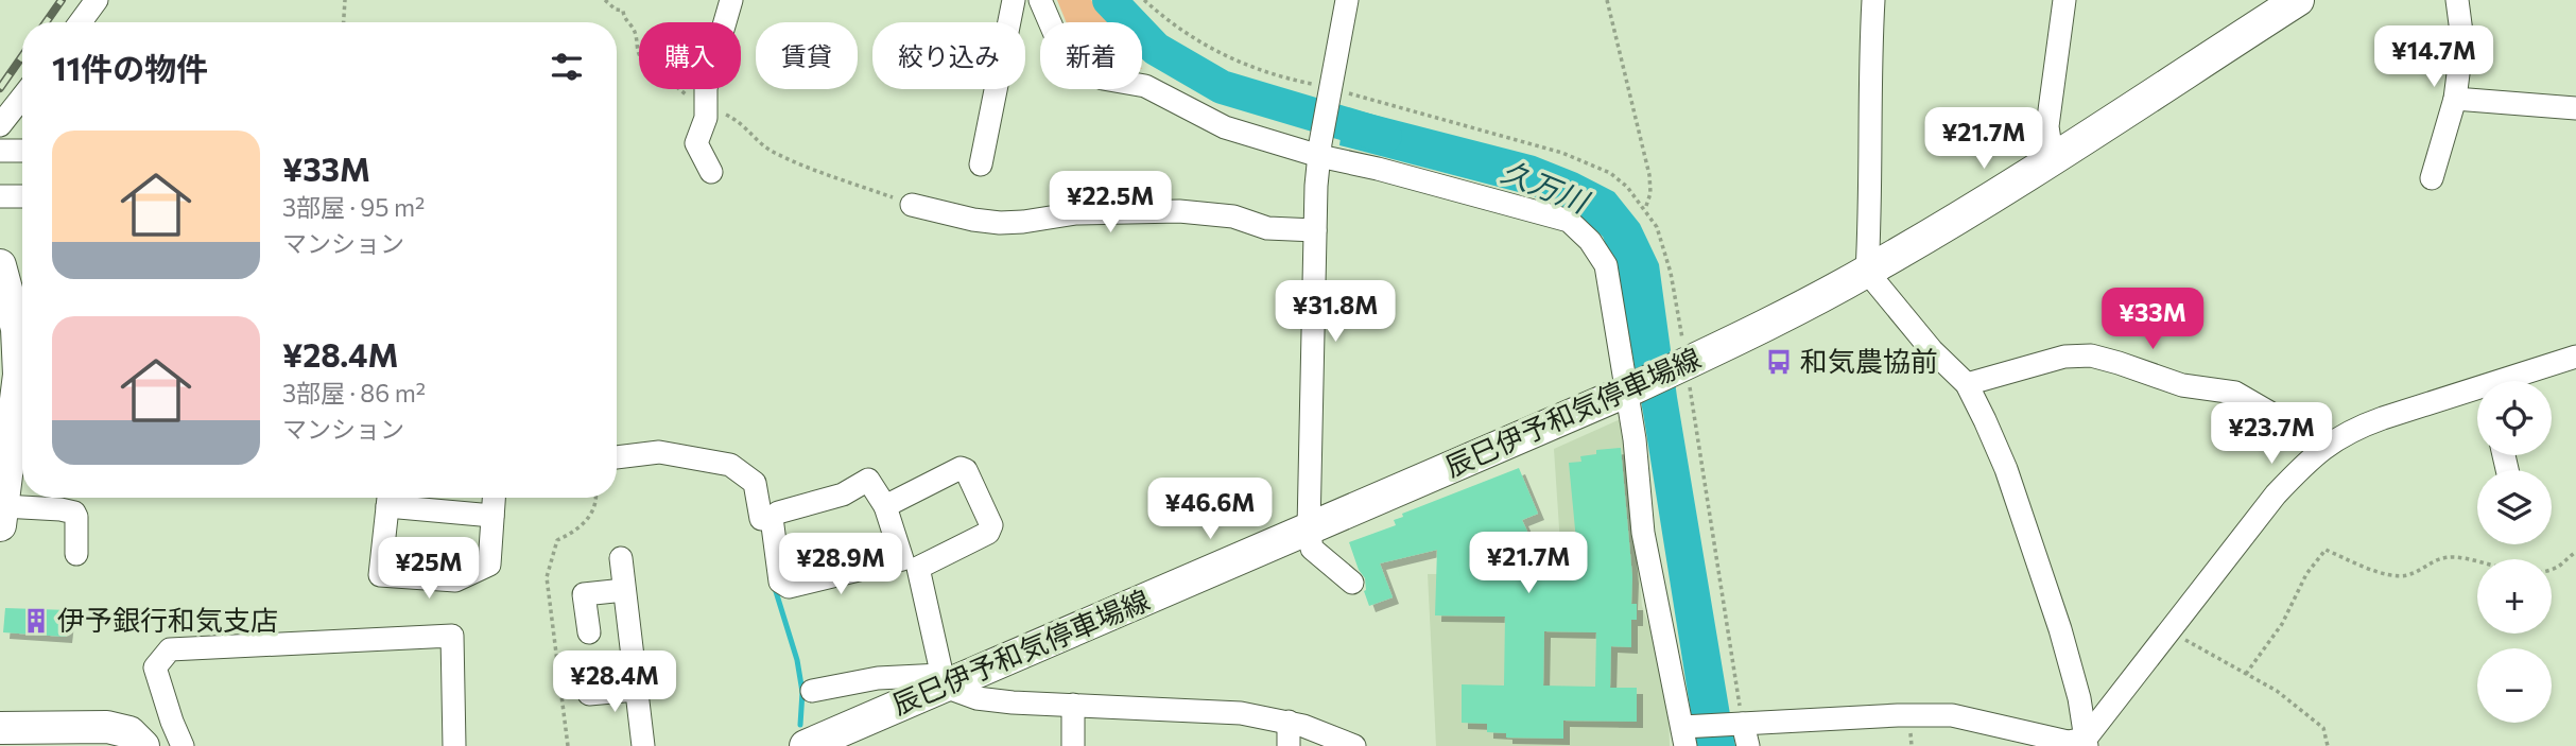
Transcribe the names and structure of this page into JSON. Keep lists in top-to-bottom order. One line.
{"streets":{"main road":["辰巳伊予和気停車場線"]},"water":["久万川"],"places":{"bus stop":["和気農協前"],"building":["伊予銀行和気支店"]},"page":{"chip":["購入","賃貸","絞り込み","新着"],"heading":"11件の物件","price":["¥14.7M","¥21.7M","¥22.5M","¥31.8M","¥33M","¥23.7M","¥46.6M","¥21.7M","¥28.9M","¥25M","¥28.4M"],"list":[{"name":"¥33M","note":"3部屋 · 95 m² · マンション"},{"name":"¥28.4M","note":"3部屋 · 86 m² · マンション"}],"map_buttons":["+","−"]}}
